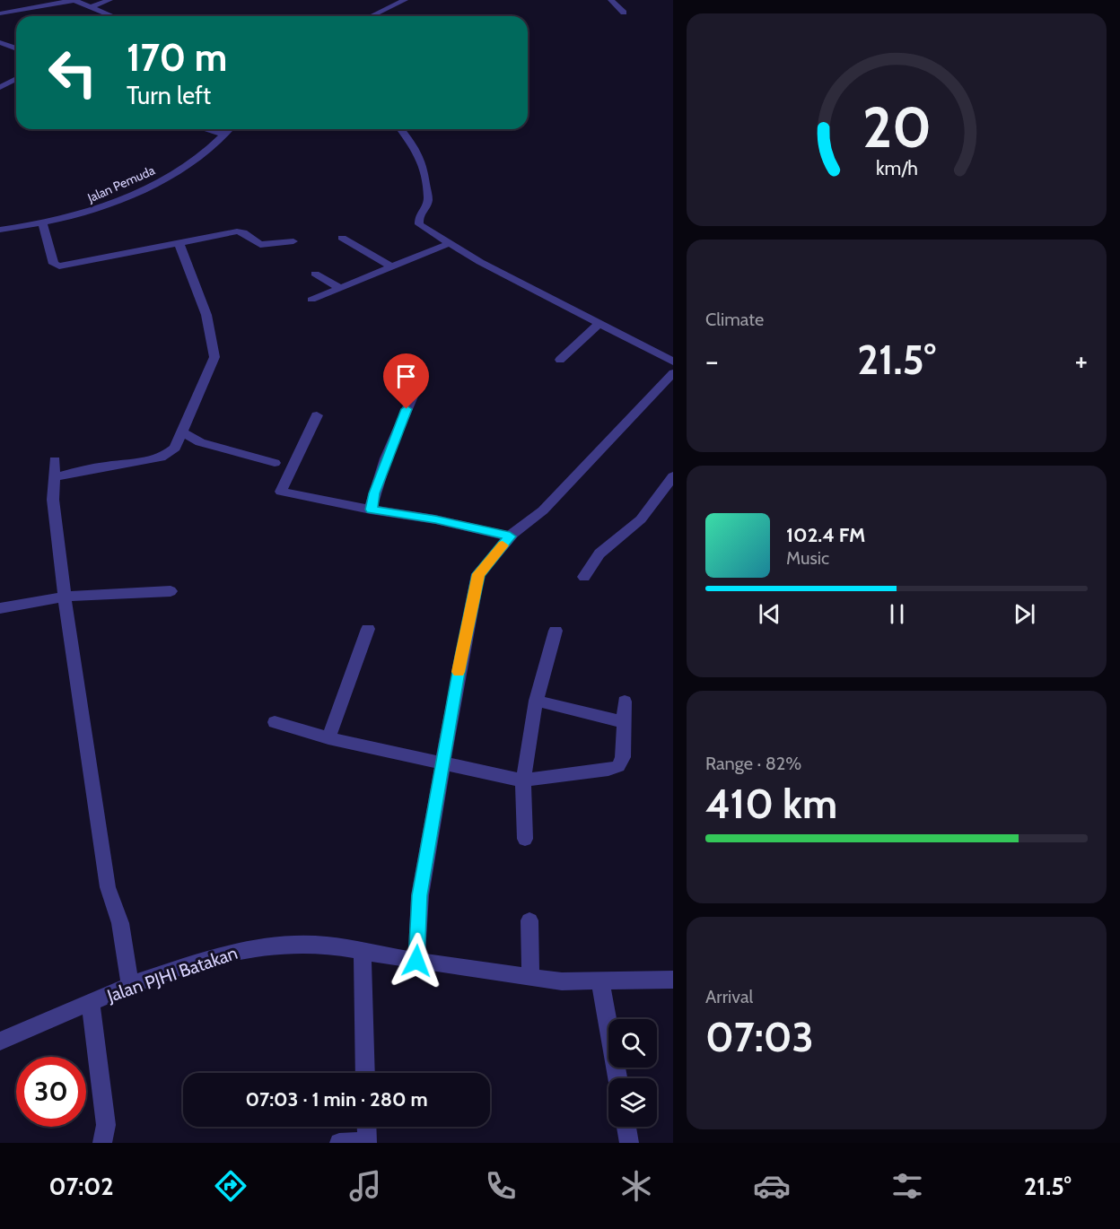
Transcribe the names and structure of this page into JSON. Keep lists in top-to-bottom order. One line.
{"streets":{"street":["Jalan Pemuda","Jalan PJHI Batakan"]},"page":{"turn":["170 m","Turn left"],"tile":["Climate",["Range · 82%","410 km"],["Arrival","07:03"]],"heat":["−","21.5°","+"],"song":["102.4 FM","Music"],"limit":"30","trip":"07:03 · 1 min · 280 m","tabs":["07:02","21.5°"],"gauge":["20","km/h"]}}
